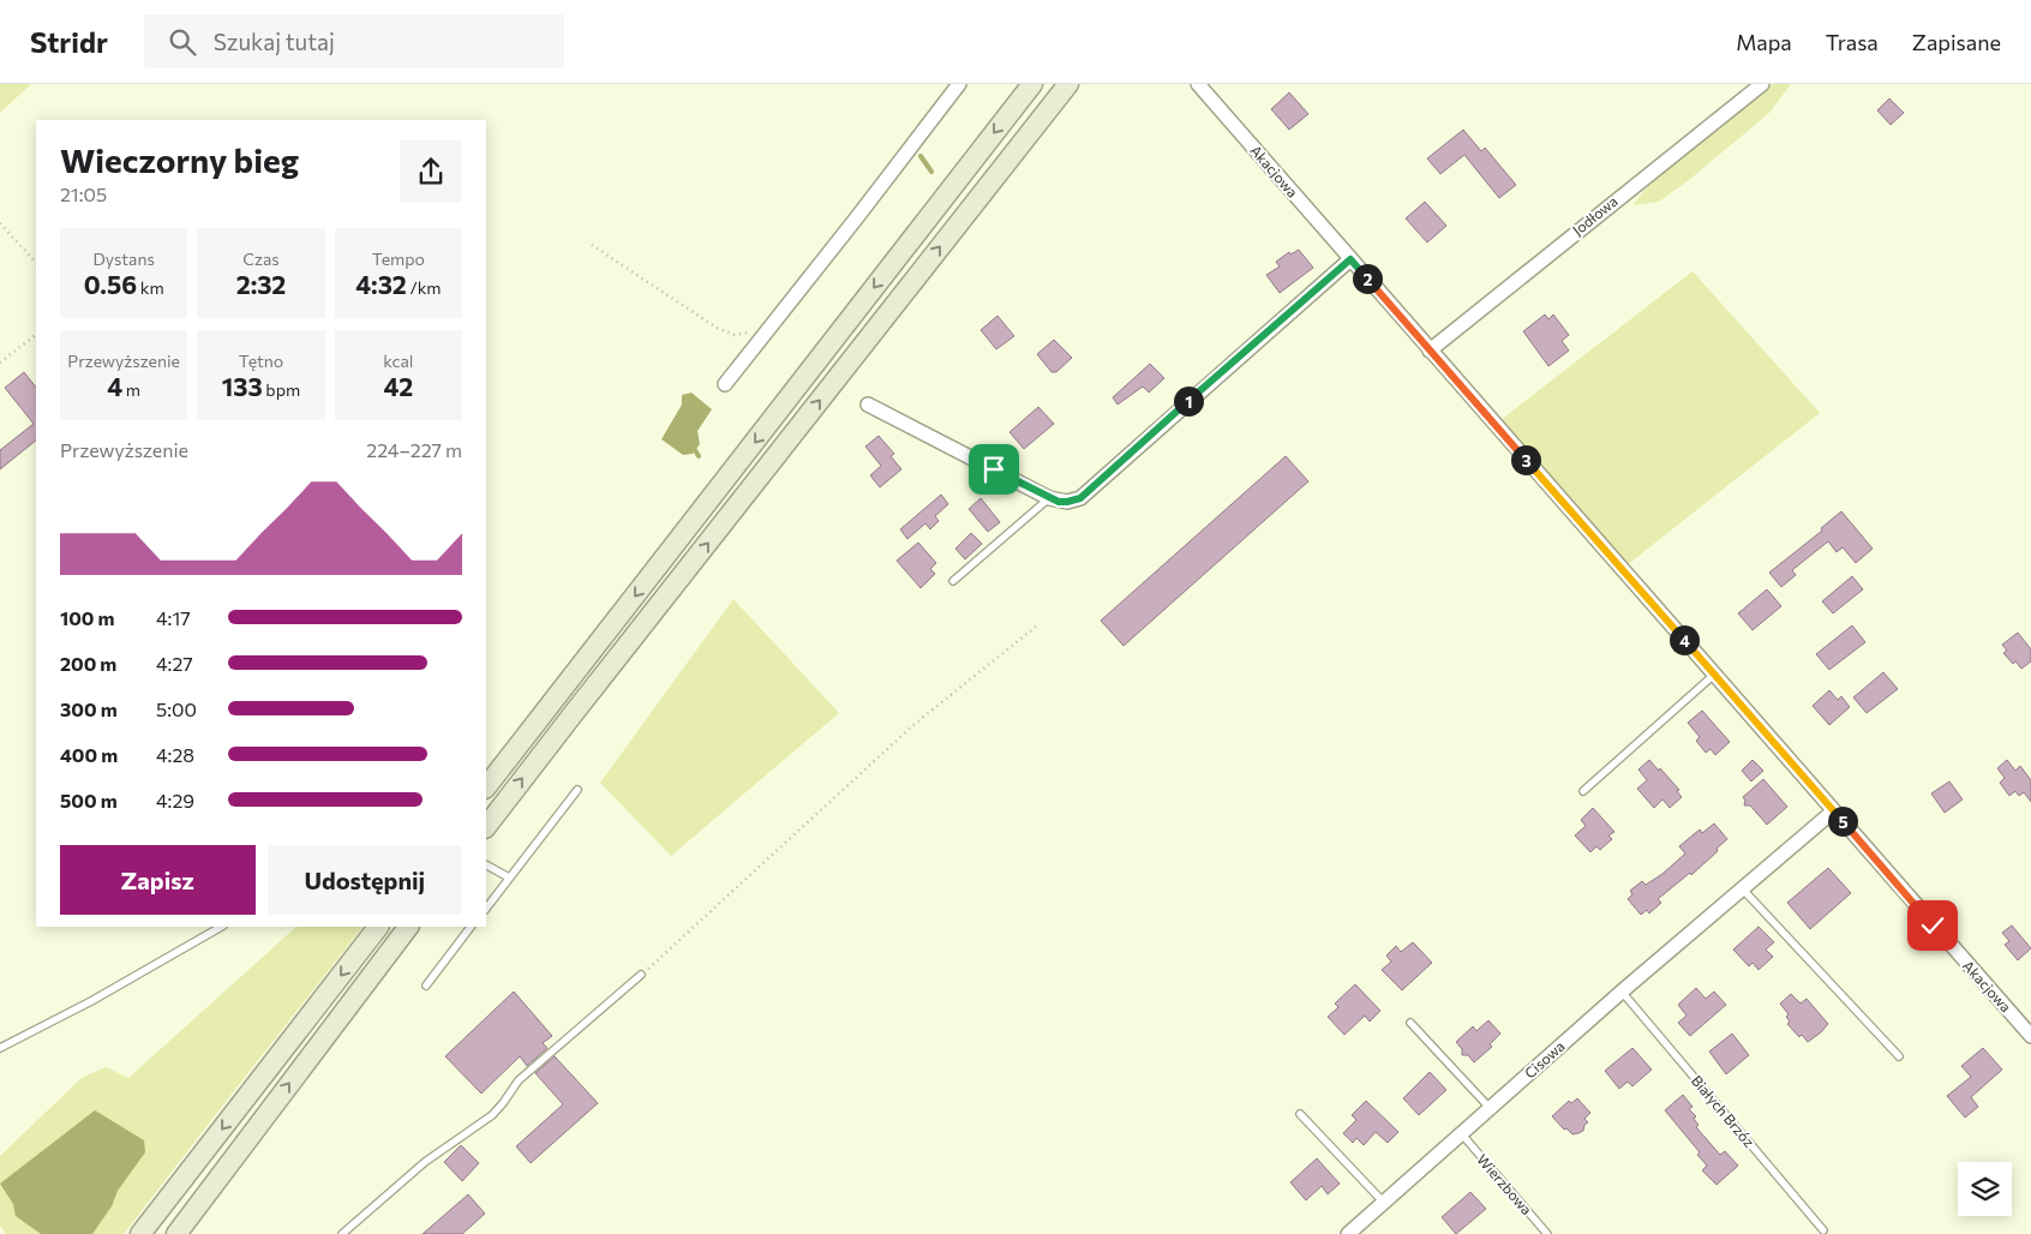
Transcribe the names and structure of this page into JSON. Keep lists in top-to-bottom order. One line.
{"streets":{"street":["Akacjowa","Jodłowa","Cisowa"],"lane":["Białych Brzóz","Wierzbowa"]},"crossings":[["Akacjowa","Jodłowa"],["Akacjowa","Cisowa"],["Cisowa","Białych Brzóz"],["Cisowa","Wierzbowa"]],"page":{"header":"Stridr","search":"Szukaj tutaj","nav":["Mapa","Trasa","Zapisane"],"heading":["Wieczorny bieg","21:05"],"stats":[["Dystans","0.56 km"],["Czas","2:32"],["Tempo","4:32 /km"],["Przewyższenie","4 m"],["Tętno","133 bpm"],["kcal","42"]],"pins":["2","1","3","4","5"],"chart":["Przewyższenie","224–227 m"],"list":[{"name":"100 m","note":"4:17"},{"name":"200 m","note":"4:27"},{"name":"300 m","note":"5:00"},{"name":"400 m","note":"4:28"},{"name":"500 m","note":"4:29"}],"buttons":["Zapisz","Udostępnij"]}}
